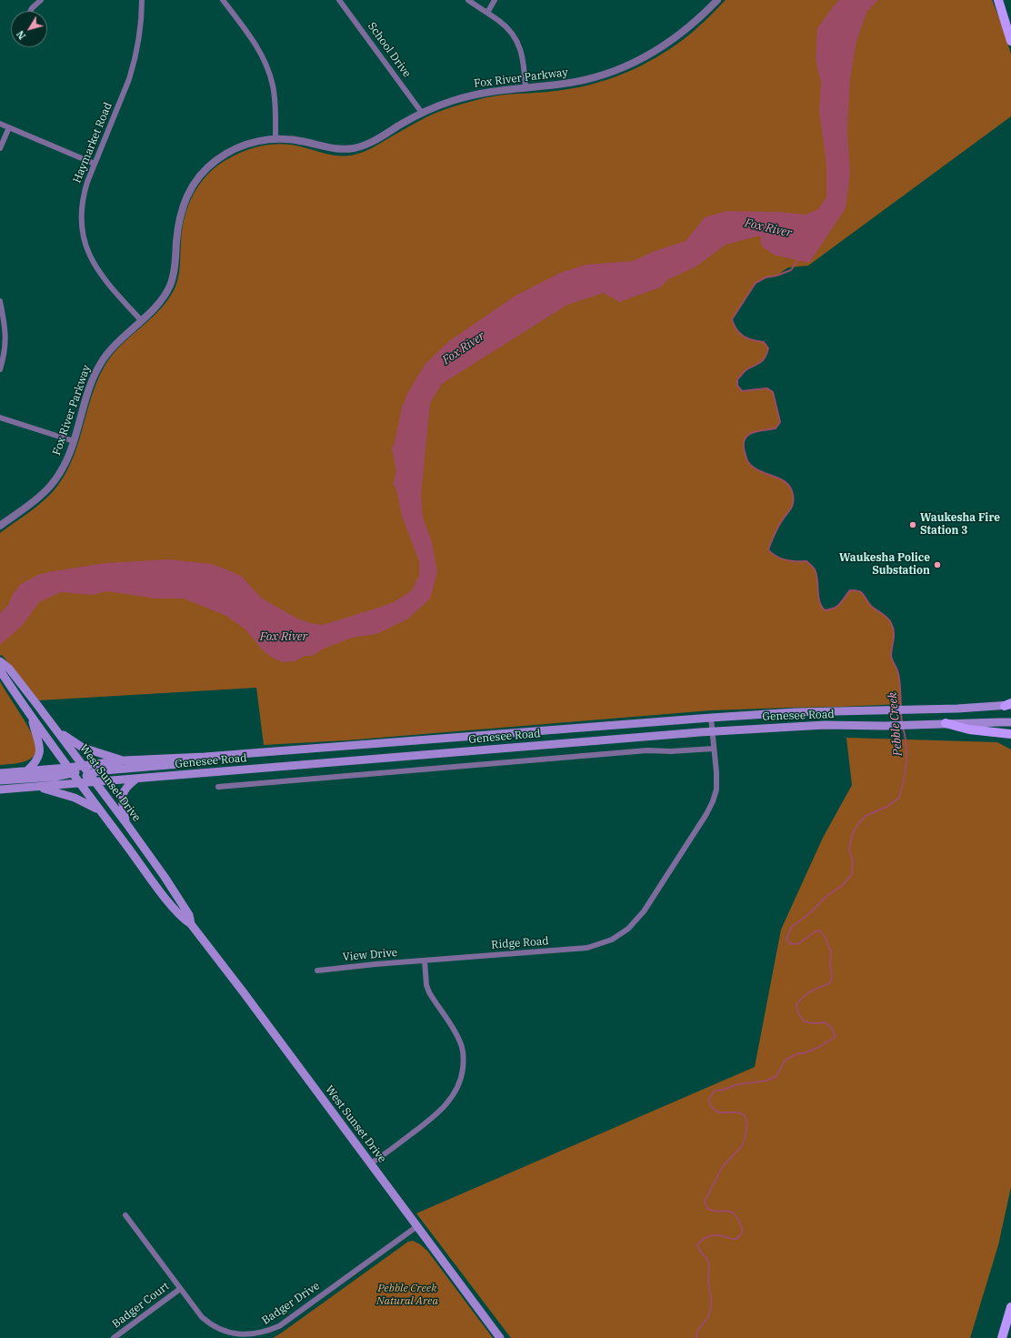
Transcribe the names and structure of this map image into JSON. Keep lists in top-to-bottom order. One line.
{"streets":{"main road":["Genesee Road","West Sunset Drive"],"street":["School Drive","Fox River Parkway","Haymarket Road","Ridge Road","View Drive","Badger Drive","Badger Court"]},"crossings":[["School Drive","Fox River Parkway"],["Fox River Parkway","Haymarket Road"],["Genesee Road","West Sunset Drive"],["Genesee Road","Ridge Road"],["West Sunset Drive","Badger Drive"],["Ridge Road","View Drive"],["Badger Drive","Badger Court"]],"water":["Fox River","Pebble Creek"],"parks":["Pebble Creek Natural Area"],"places":["Waukesha Fire Station 3","Waukesha Police Substation"],"north":"bottom left"}
